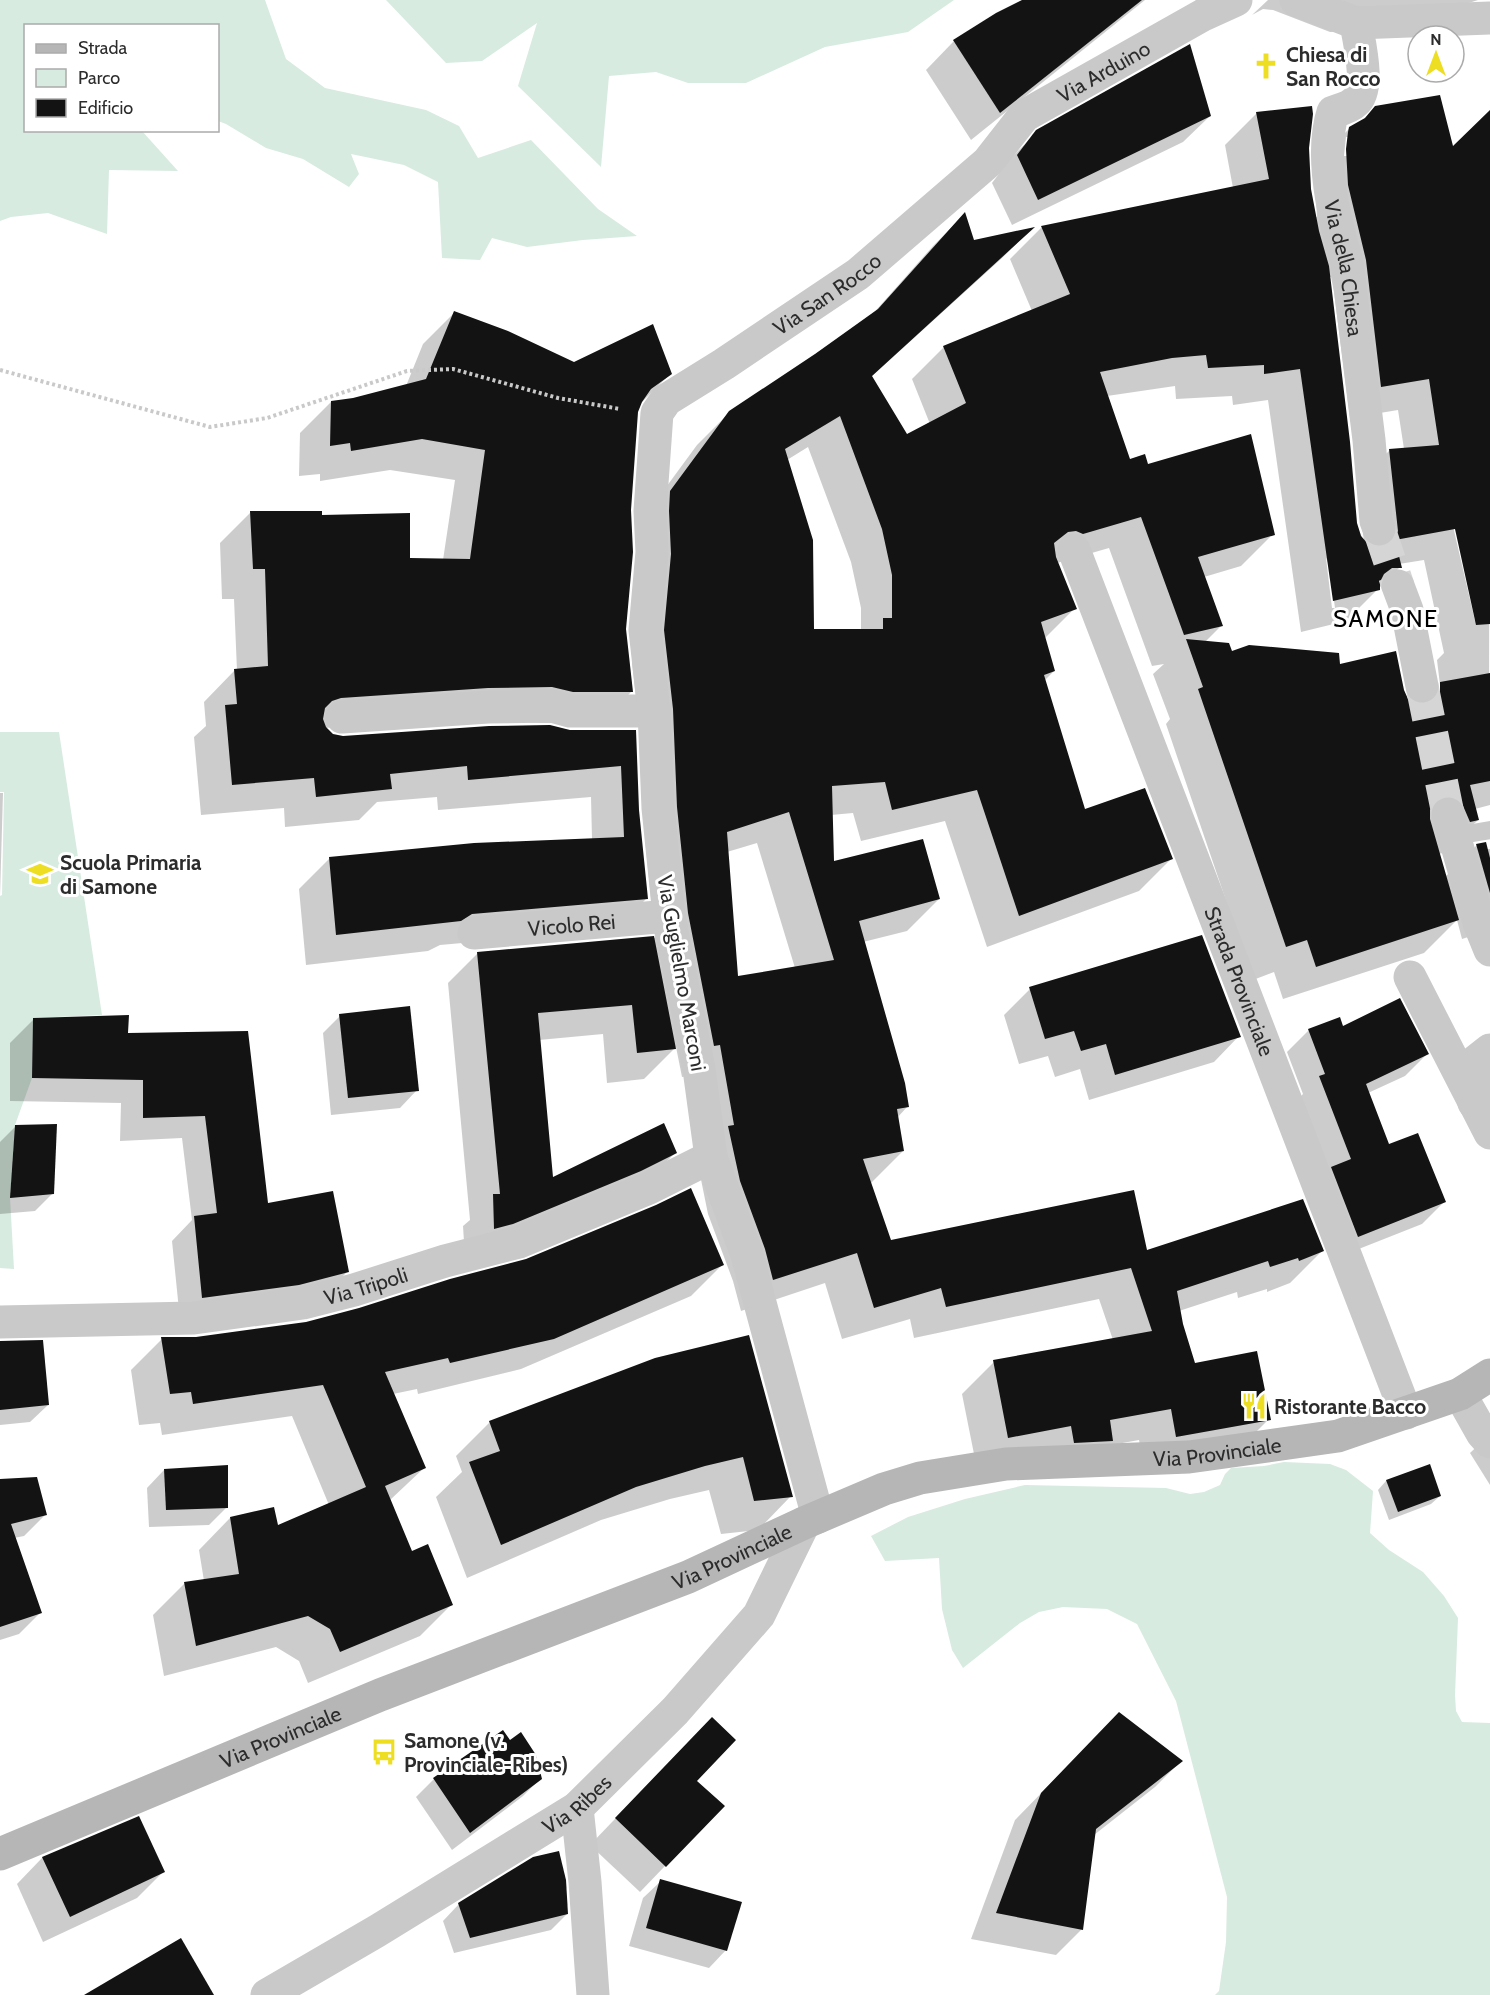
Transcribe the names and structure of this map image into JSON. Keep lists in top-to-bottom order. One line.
{"streets":{"main road":["Via Provinciale"],"street":["Via Arduino","Via della Chiesa","Via San Rocco","Vicolo Rei","Via Guglielmo Marconi","Strada Provinciale","Via Tripoli","Via Ribes"]},"crossings":[["Via Arduino","Via San Rocco"],["Via San Rocco","Via Guglielmo Marconi"],["Vicolo Rei","Via Guglielmo Marconi"],["Via Guglielmo Marconi","Via Tripoli"],["Via Guglielmo Marconi","Via Provinciale"],["Via Guglielmo Marconi","Via Ribes"],["Strada Provinciale","Via Provinciale"],["Via Provinciale","Via Ribes"]],"districts":["SAMONE"],"places":{"church":["Chiesa di San Rocco"],"school or university":["Scuola Primaria di Samone"],"restaurant":["Ristorante Bacco"],"bus stop":["Samone (v. Provinciale-Ribes)"]},"legend":["Strada","Parco","Edificio"],"north":"top"}
